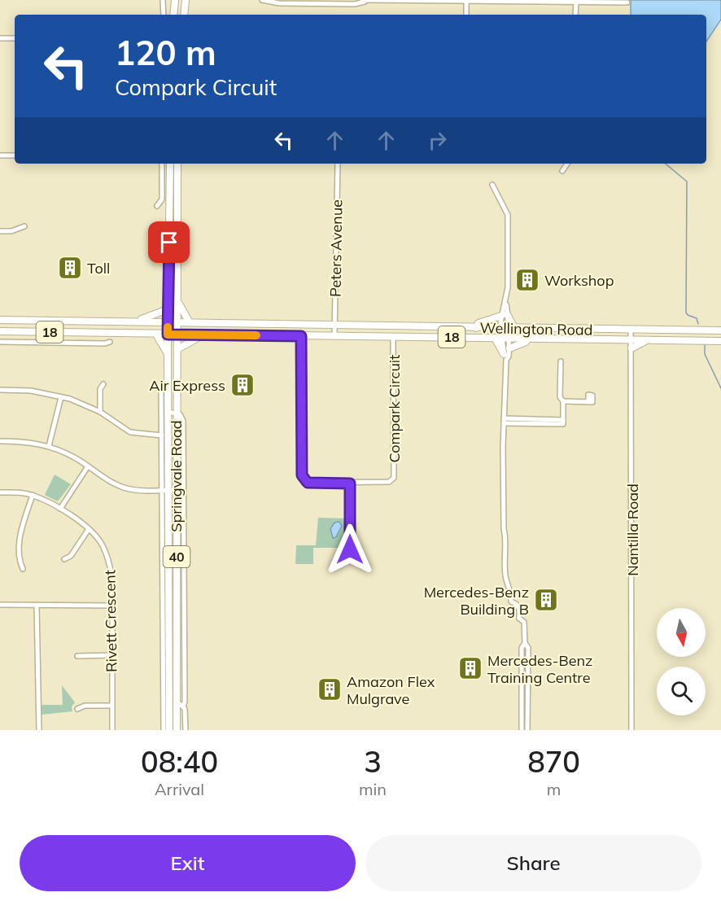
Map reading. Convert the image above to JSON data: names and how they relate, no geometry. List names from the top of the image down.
{
  "streets": {
    "highway": [
      "Wellington Road",
      "18",
      "Springvale Road",
      "40"
    ],
    "street": [
      "Peters Avenue",
      "Compark Circuit",
      "Nantilla Road",
      "Rivett Crescent"
    ]
  },
  "crossings": [
    ["Peters Avenue", "Wellington Road"],
    ["Wellington Road", "Compark Circuit"],
    ["Wellington Road", "Springvale Road"],
    ["Wellington Road", "Nantilla Road"]
  ],
  "places": {
    "building": [
      "Toll",
      "Workshop",
      "Air Express",
      "Mercedes-Benz Building B",
      "Mercedes-Benz Training Centre",
      "Amazon Flex Mulgrave"
    ]
  },
  "north": "bottom",
  "page": {
    "turn": ["120 m", "Compark Circuit"],
    "eta": [
      "08:40",
      "Arrival",
      "3",
      "min",
      "870",
      "m"
    ],
    "buttons": ["Exit", "Share"]
  }
}
